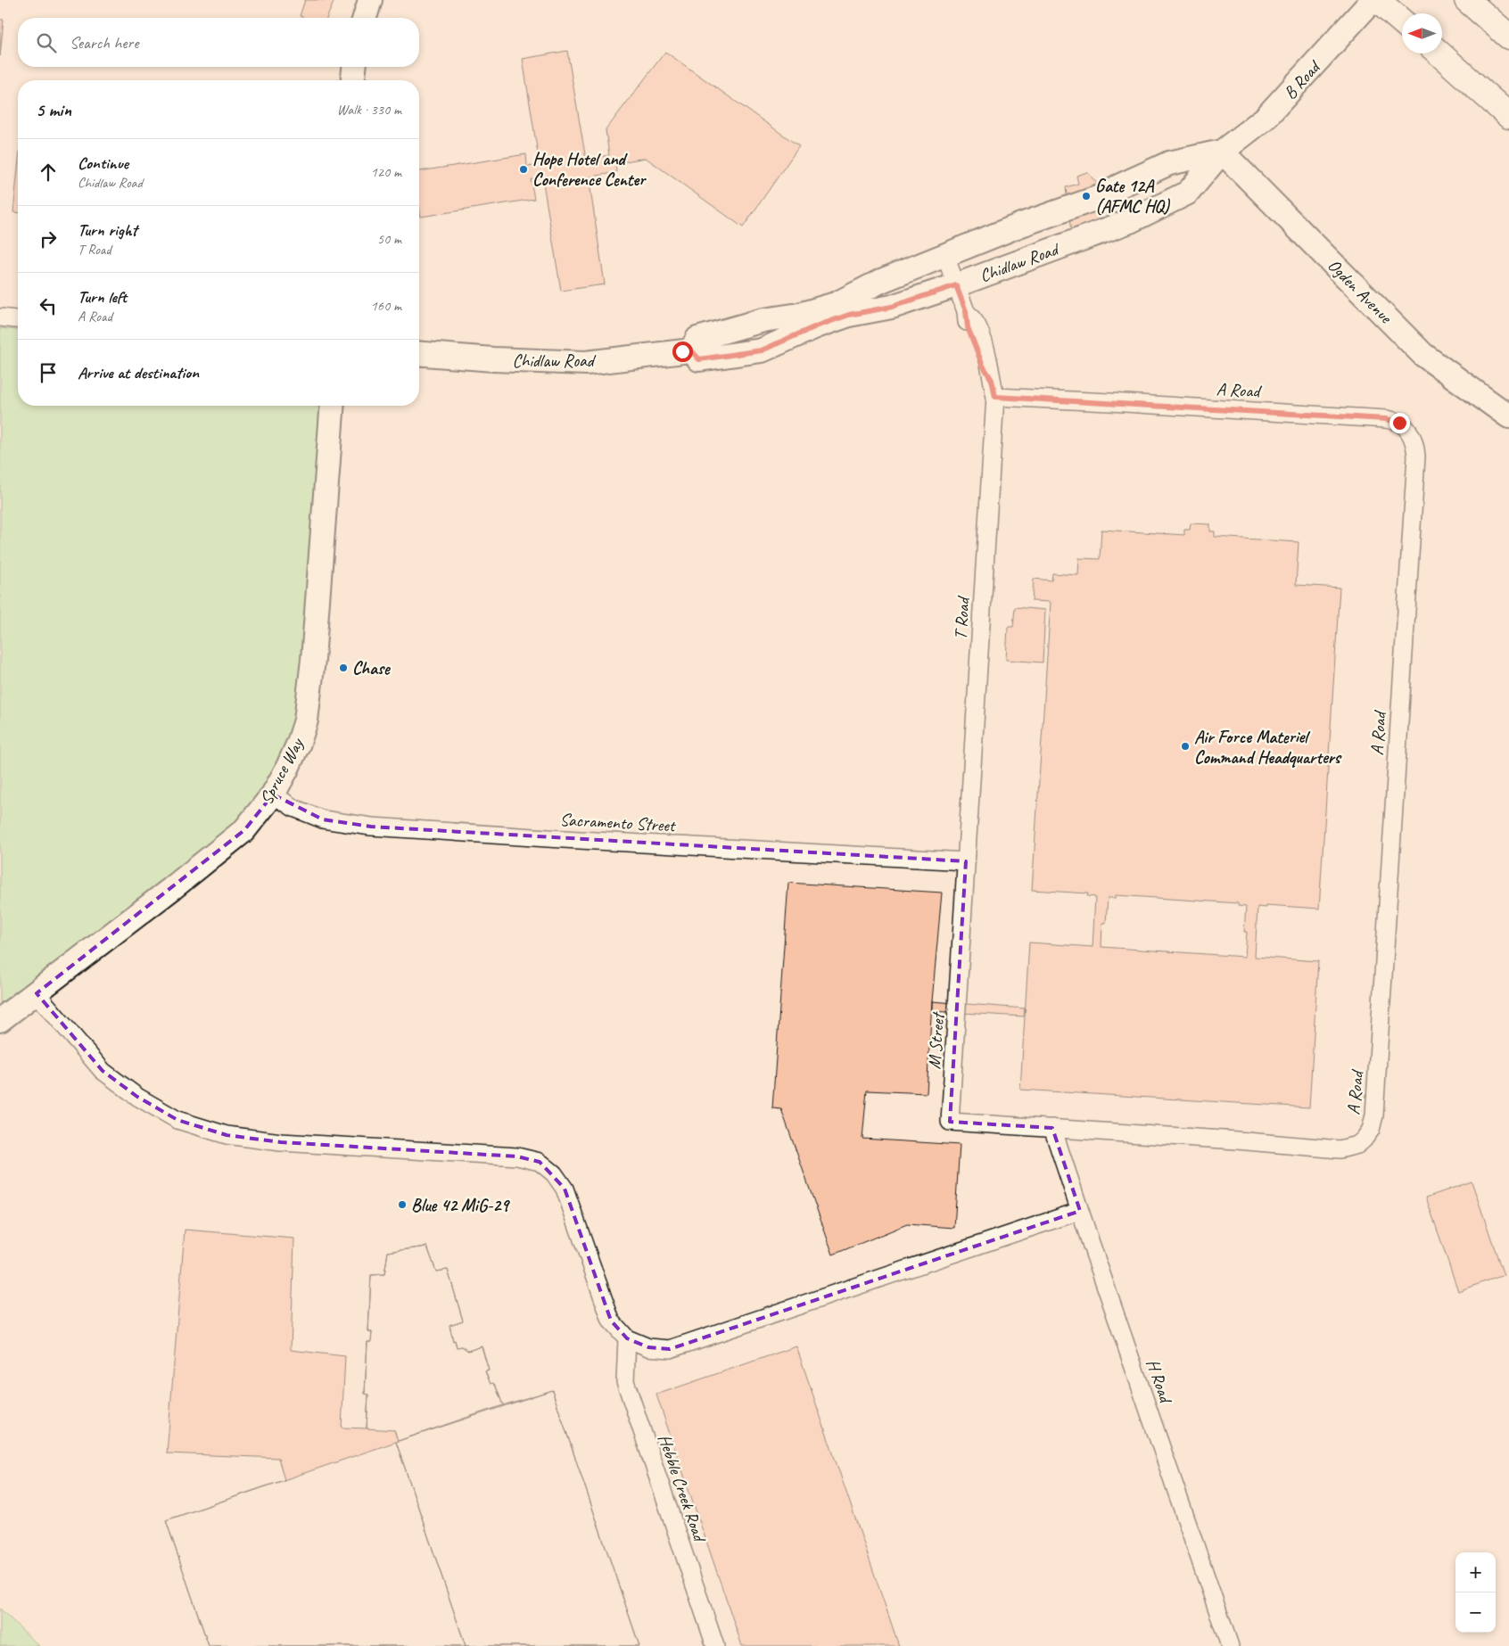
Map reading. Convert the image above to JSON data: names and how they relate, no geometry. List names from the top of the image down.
{
  "streets": {
    "street": [
      "B Road",
      "Chidlaw Road",
      "Ogden Avenue",
      "A Road",
      "T Road",
      "Spruce Way",
      "Sacramento Street",
      "M Street",
      "H Road",
      "Hebble Creek Road"
    ]
  },
  "crossings": [
    ["B Road", "Chidlaw Road"],
    ["B Road", "Ogden Avenue"],
    ["Chidlaw Road", "Ogden Avenue"],
    ["Chidlaw Road", "T Road"],
    ["A Road", "T Road"],
    ["A Road", "M Street"],
    ["A Road", "H Road"],
    ["T Road", "Sacramento Street"],
    ["T Road", "M Street"],
    ["Spruce Way", "Sacramento Street"],
    ["Sacramento Street", "M Street"],
    ["M Street", "H Road"]
  ],
  "places": [
    "Hope Hotel and Conference Center",
    "Gate 12A (AFMC HQ)",
    "Chase",
    "Air Force Materiel Command Headquarters",
    "Blue 42 MiG-29"
  ],
  "north": "left",
  "page": {
    "search": "Search here",
    "heading": ["5 min", "Walk · 330 m"],
    "list": [
      ["Continue", "Chidlaw Road", "120 m"],
      ["Turn right", "T Road", "50 m"],
      ["Turn left", "A Road", "160 m"],
      "Arrive at destination"
    ],
    "map_buttons": ["+", "−"]
  }
}
